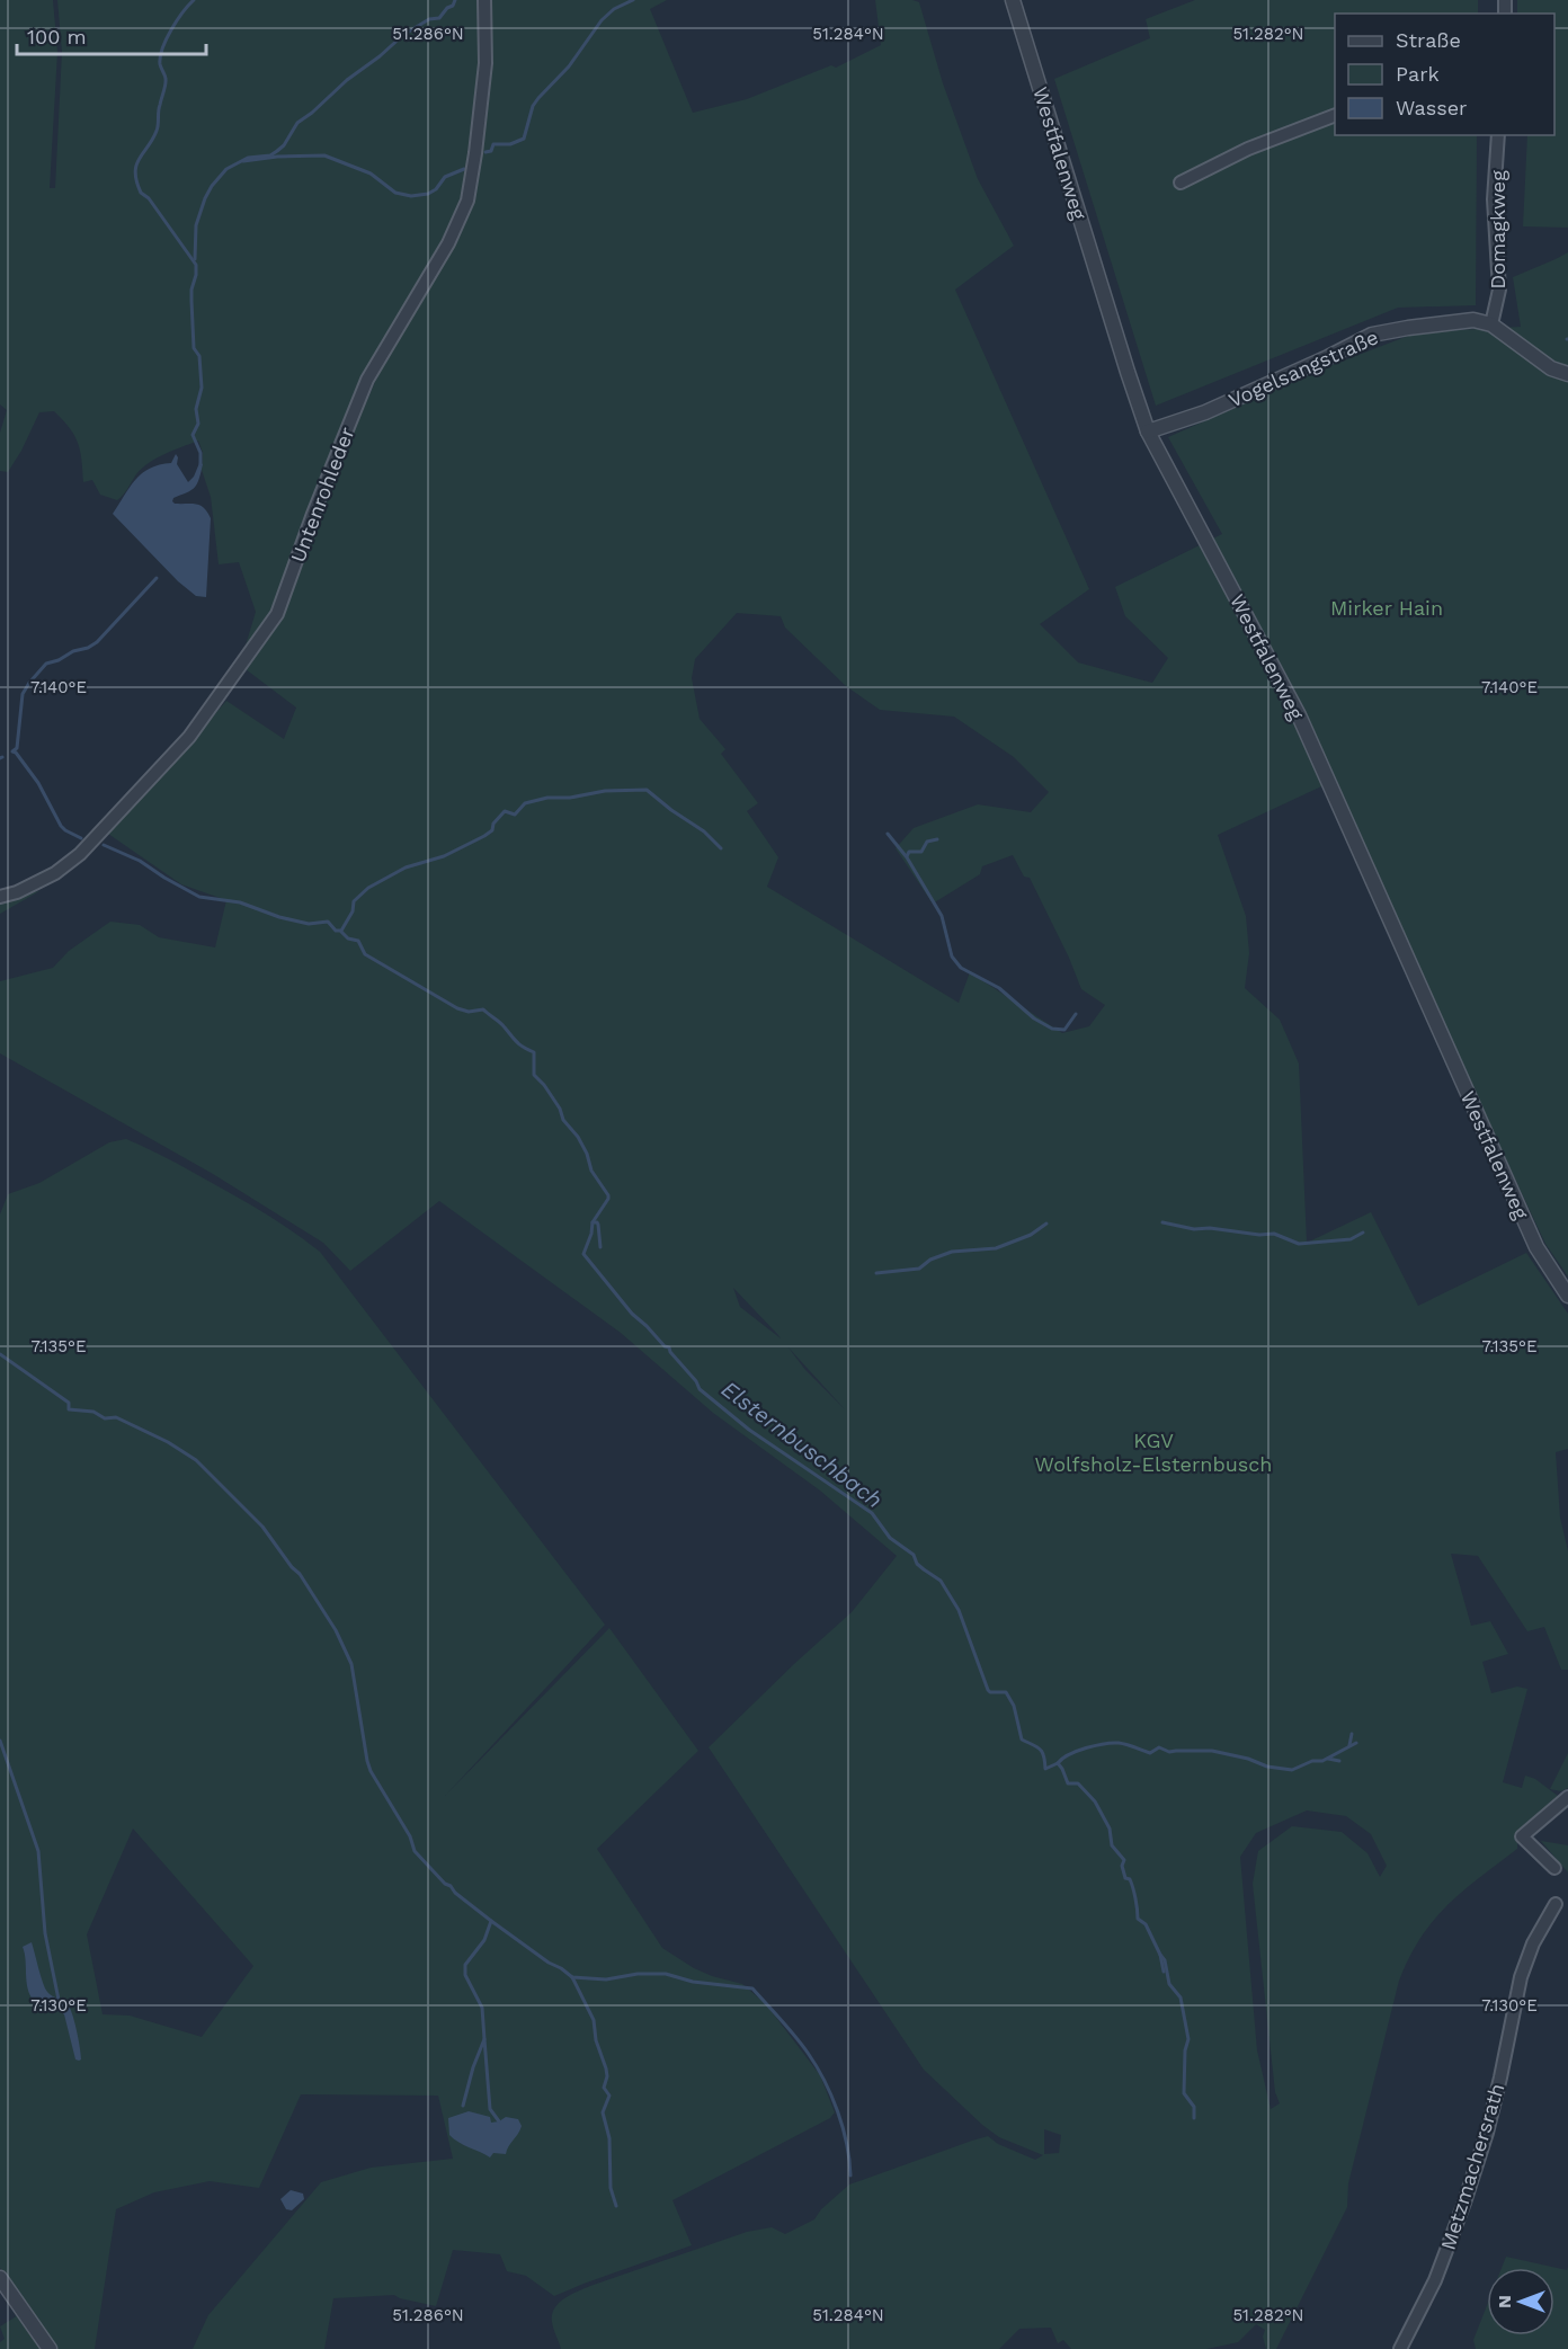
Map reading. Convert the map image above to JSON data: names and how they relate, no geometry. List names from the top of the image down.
{
  "streets": {
    "street": [
      "Westfalenweg",
      "Domagkweg",
      "Vogelsangstraße",
      "Untenrohleder",
      "Metzmachersrath"
    ]
  },
  "crossings": [
    ["Westfalenweg", "Vogelsangstraße"],
    ["Domagkweg", "Vogelsangstraße"]
  ],
  "water": ["Elsternbuschbach"],
  "parks": ["Mirker Hain", "KGV Wolfsholz-Elsternbusch"],
  "legend": ["Straße", "Park", "Wasser"],
  "scale_bar": "100 m",
  "north": "left",
  "coordinates": [
    "51.286°N",
    "51.284°N",
    "51.282°N",
    "7.140°E",
    "7.135°E",
    "7.130°E"
  ]
}
